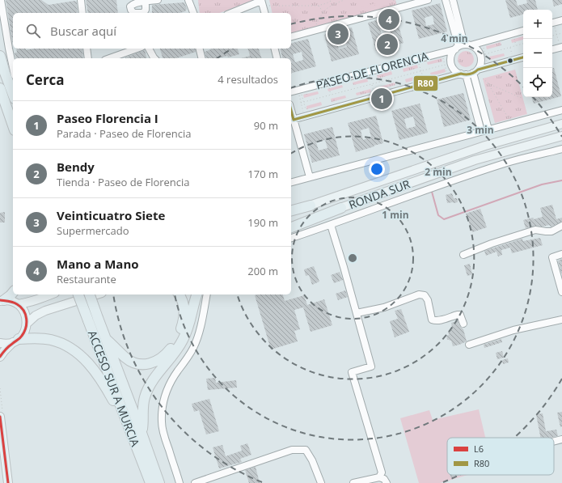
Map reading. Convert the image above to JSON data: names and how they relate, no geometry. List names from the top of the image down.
{
  "streets": {
    "highway": ["ACCESO SUR A MURCIA"],
    "main road": ["RONDA SUR"],
    "street": ["PASEO DE FLORENCIA"]
  },
  "lines": ["transit line R80", "transit line L6"],
  "legend": ["L6", "R80"],
  "page": {
    "pins": [
      "4",
      "3",
      "2",
      "1"
    ],
    "map_buttons": ["+", "−"],
    "search": "Buscar aquí",
    "heading": ["Cerca", "4 resultados"],
    "list": [
      {
        "mark": "1",
        "name": "Paseo Florencia I",
        "note": "Parada · Paseo de Florencia",
        "value": "90 m"
      },
      {
        "mark": "2",
        "name": "Bendy",
        "note": "Tienda · Paseo de Florencia",
        "value": "170 m"
      },
      {
        "mark": "3",
        "name": "Veinticuatro Siete",
        "note": "Supermercado",
        "value": "190 m"
      },
      {
        "mark": "4",
        "name": "Mano a Mano",
        "note": "Restaurante",
        "value": "200 m"
      }
    ]
  },
  "rings": [
    "4 min",
    "3 min",
    "2 min",
    "1 min"
  ]
}
